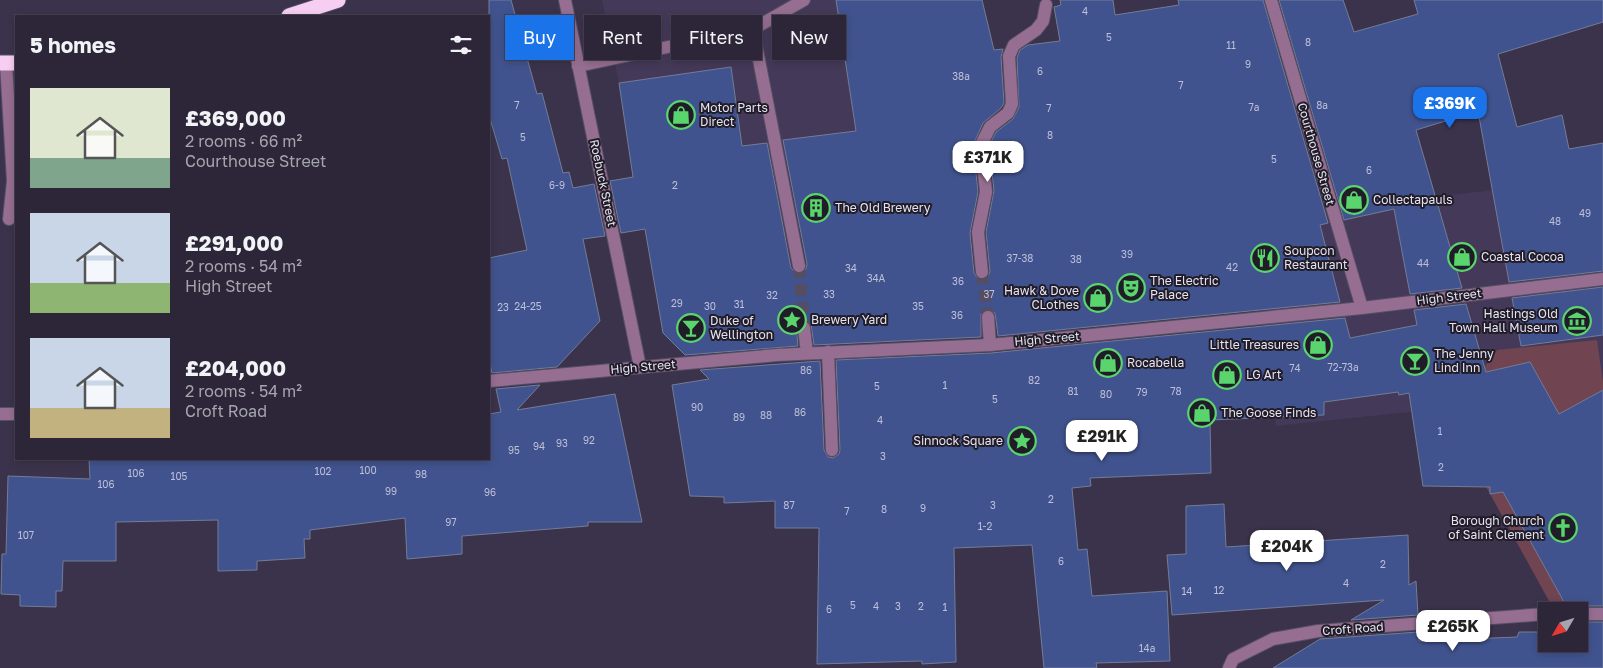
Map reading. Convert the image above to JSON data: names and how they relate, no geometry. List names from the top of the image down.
{
  "streets": {
    "street": [
      "Courthouse Street",
      "Roebuck Street",
      "High Street",
      "Croft Road"
    ]
  },
  "crossings": [
    ["Courthouse Street", "High Street"],
    ["Roebuck Street", "High Street"]
  ],
  "places": {
    "shop": [
      "Motor Parts Direct",
      "Collectapauls",
      "Coastal Cocoa",
      "Hawk & Dove CLothes",
      "Little Treasures",
      "Rocabella",
      "LG Art",
      "The Goose Finds"
    ],
    "building": ["The Old Brewery"],
    "restaurant": ["Soupcon Restaurant"],
    "theatre": ["The Electric Palace"],
    "place": ["Brewery Yard", "Sinnock Square"],
    "museum": ["Hastings Old Town Hall Museum"],
    "bar": ["Duke of Wellington", "The Jenny Lind Inn"],
    "church": ["Borough Church of Saint Clement"]
  },
  "house_numbers": [
    "4",
    "5",
    "8",
    "11",
    "9",
    "6",
    "38a",
    "7",
    "7",
    "8a",
    "7a",
    "7",
    "8",
    "5",
    "5",
    "6",
    "6-9",
    "2",
    "49",
    "48",
    "39",
    "37-38",
    "38",
    "44",
    "42",
    "34",
    "34A",
    "36",
    "33",
    "37",
    "32",
    "29",
    "31",
    "24-25",
    "30",
    "35",
    "23",
    "36",
    "72-73a",
    "74",
    "86",
    "82",
    "1",
    "5",
    "81",
    "78",
    "79",
    "80",
    "5",
    "90",
    "86",
    "88",
    "89",
    "4",
    "1",
    "92",
    "93",
    "94",
    "95",
    "3",
    "2",
    "100",
    "102",
    "106",
    "98",
    "105",
    "106",
    "99",
    "96",
    "2",
    "87",
    "3",
    "9",
    "8",
    "7",
    "97",
    "1-2",
    "107",
    "6",
    "2",
    "4",
    "12",
    "14",
    "5",
    "4",
    "3",
    "2",
    "1",
    "6",
    "14a"
  ],
  "north": "bottom left",
  "page": {
    "chip": [
      "Buy",
      "Rent",
      "Filters",
      "New"
    ],
    "heading": "5 homes",
    "list": [
      {
        "name": "£369,000",
        "note": "2 rooms · 66 m² · Courthouse Street"
      },
      {
        "name": "£291,000",
        "note": "2 rooms · 54 m² · High Street"
      },
      {
        "name": "£204,000",
        "note": "2 rooms · 54 m² · Croft Road"
      }
    ],
    "price": [
      "£369K",
      "£371K",
      "£291K",
      "£204K",
      "£265K"
    ]
  }
}
